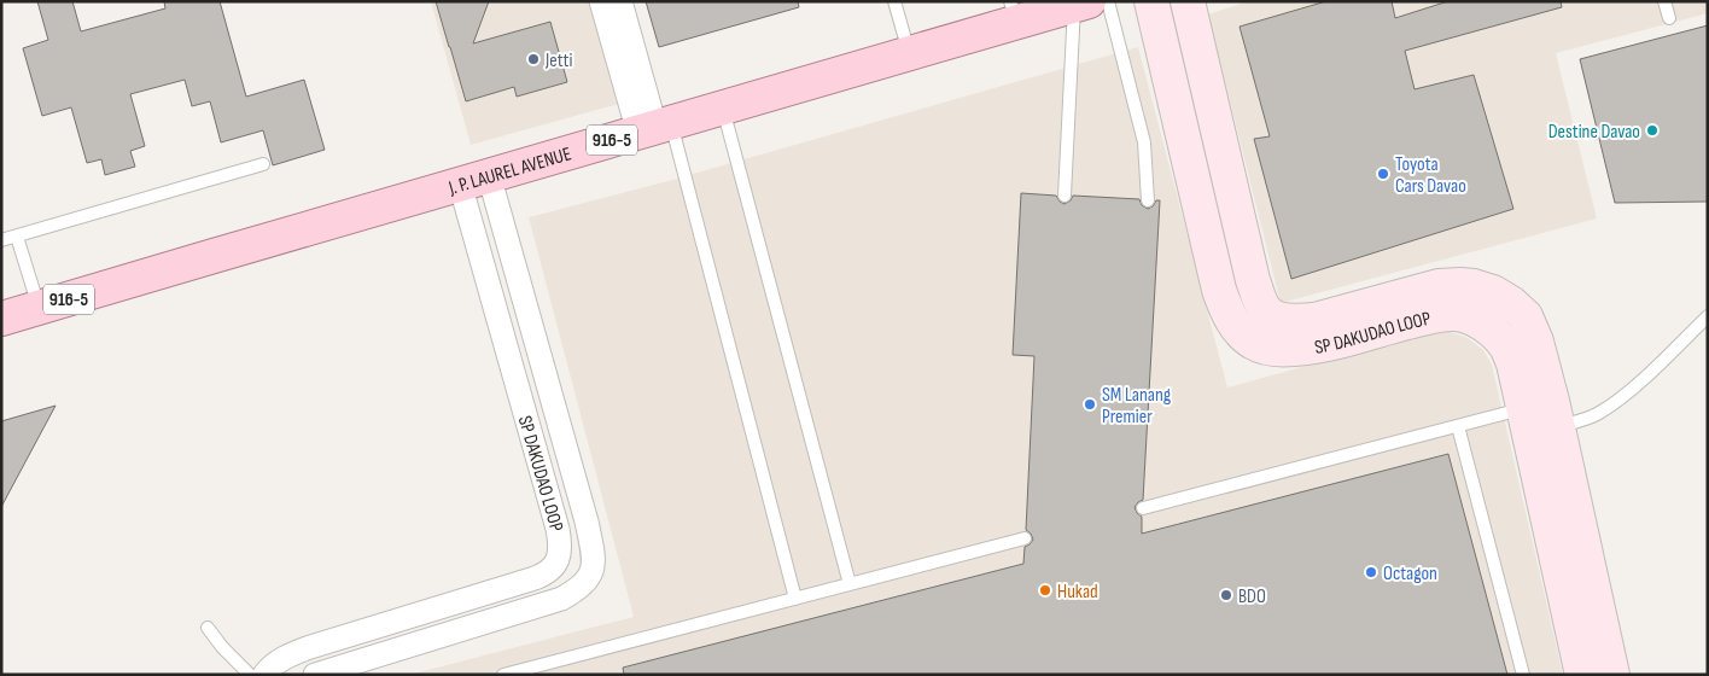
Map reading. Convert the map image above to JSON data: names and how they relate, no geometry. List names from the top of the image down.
{
  "streets": {
    "main road": ["916-5", "J. P. LAUREL AVENUE"],
    "street": ["SP DAKUDAO LOOP"]
  },
  "crossings": [
    ["J. P. LAUREL AVENUE", "SP DAKUDAO LOOP"]
  ],
  "places": [
    "Jetti",
    "Destine Davao",
    "Toyota Cars Davao",
    "SM Lanang Premier",
    "Octagon",
    "Hukad",
    "BDO"
  ]
}
